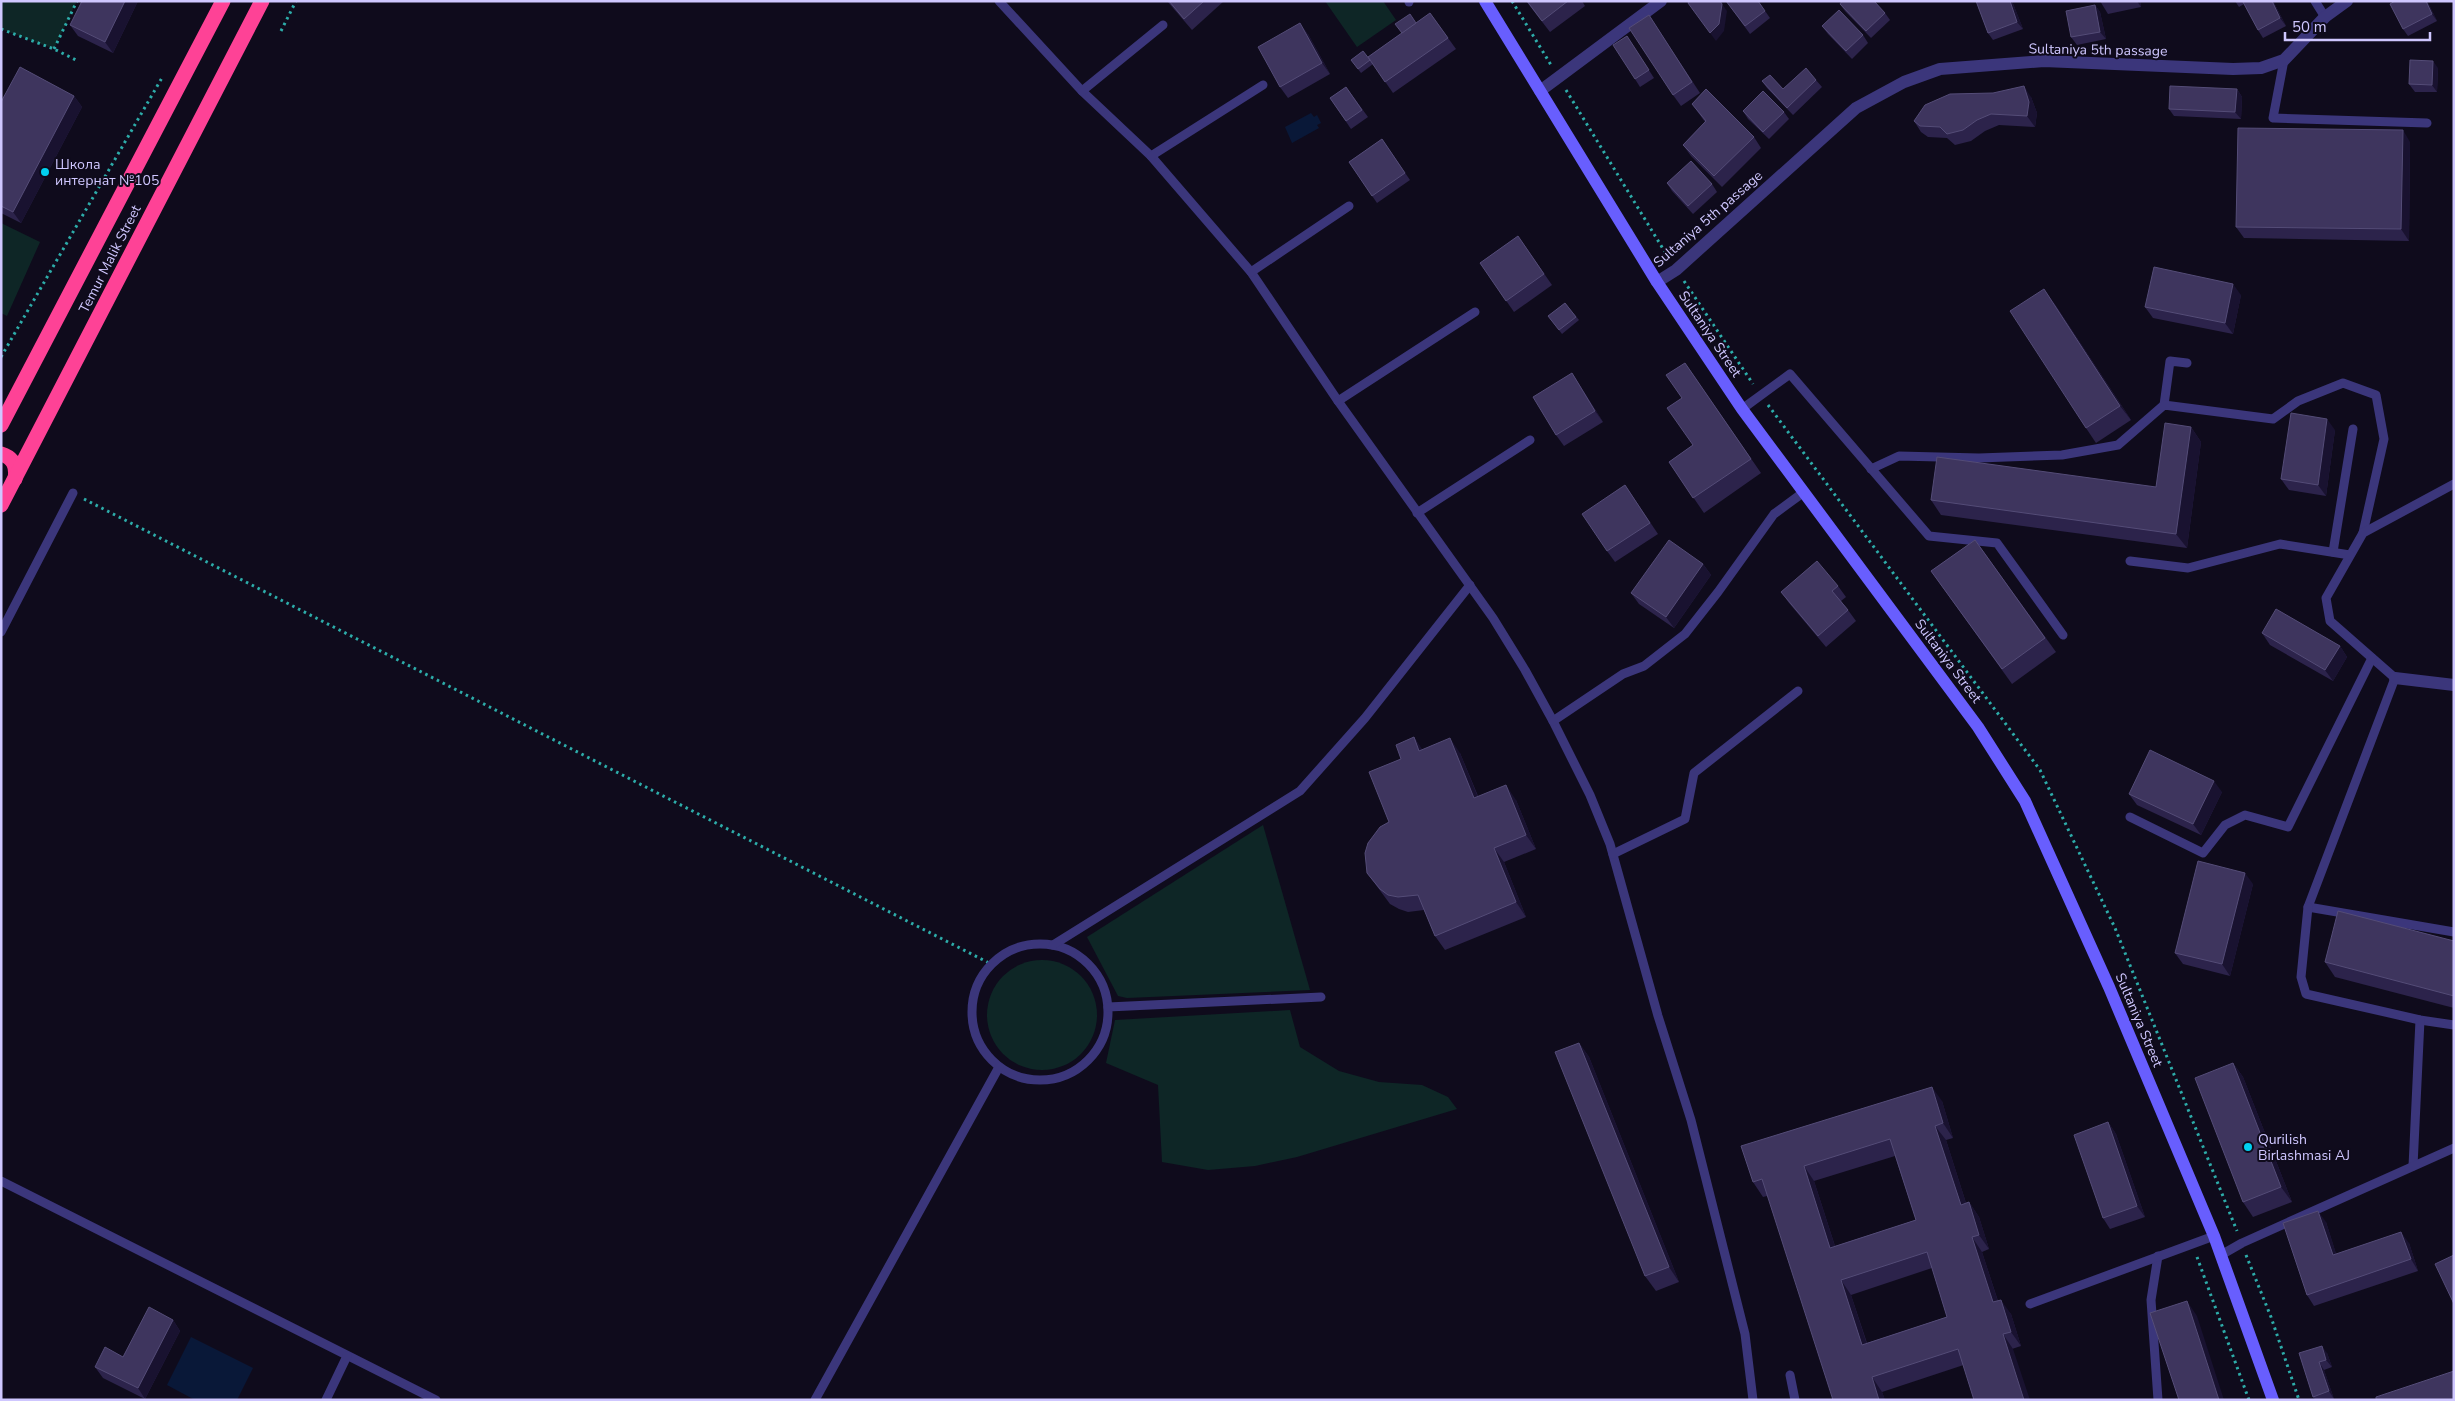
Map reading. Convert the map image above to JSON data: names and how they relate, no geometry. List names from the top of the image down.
{
  "streets": {
    "highway": ["Temur Malik Street"],
    "street": ["Sultaniya 5th passage", "Sultаniya Street"]
  },
  "crossings": [
    ["Sultaniya 5th passage", "Sultаniya Street"]
  ],
  "places": ["Школа интернат №105", "Qurilish Birlashmasi AJ"],
  "scale_bar": "50 m"
}
